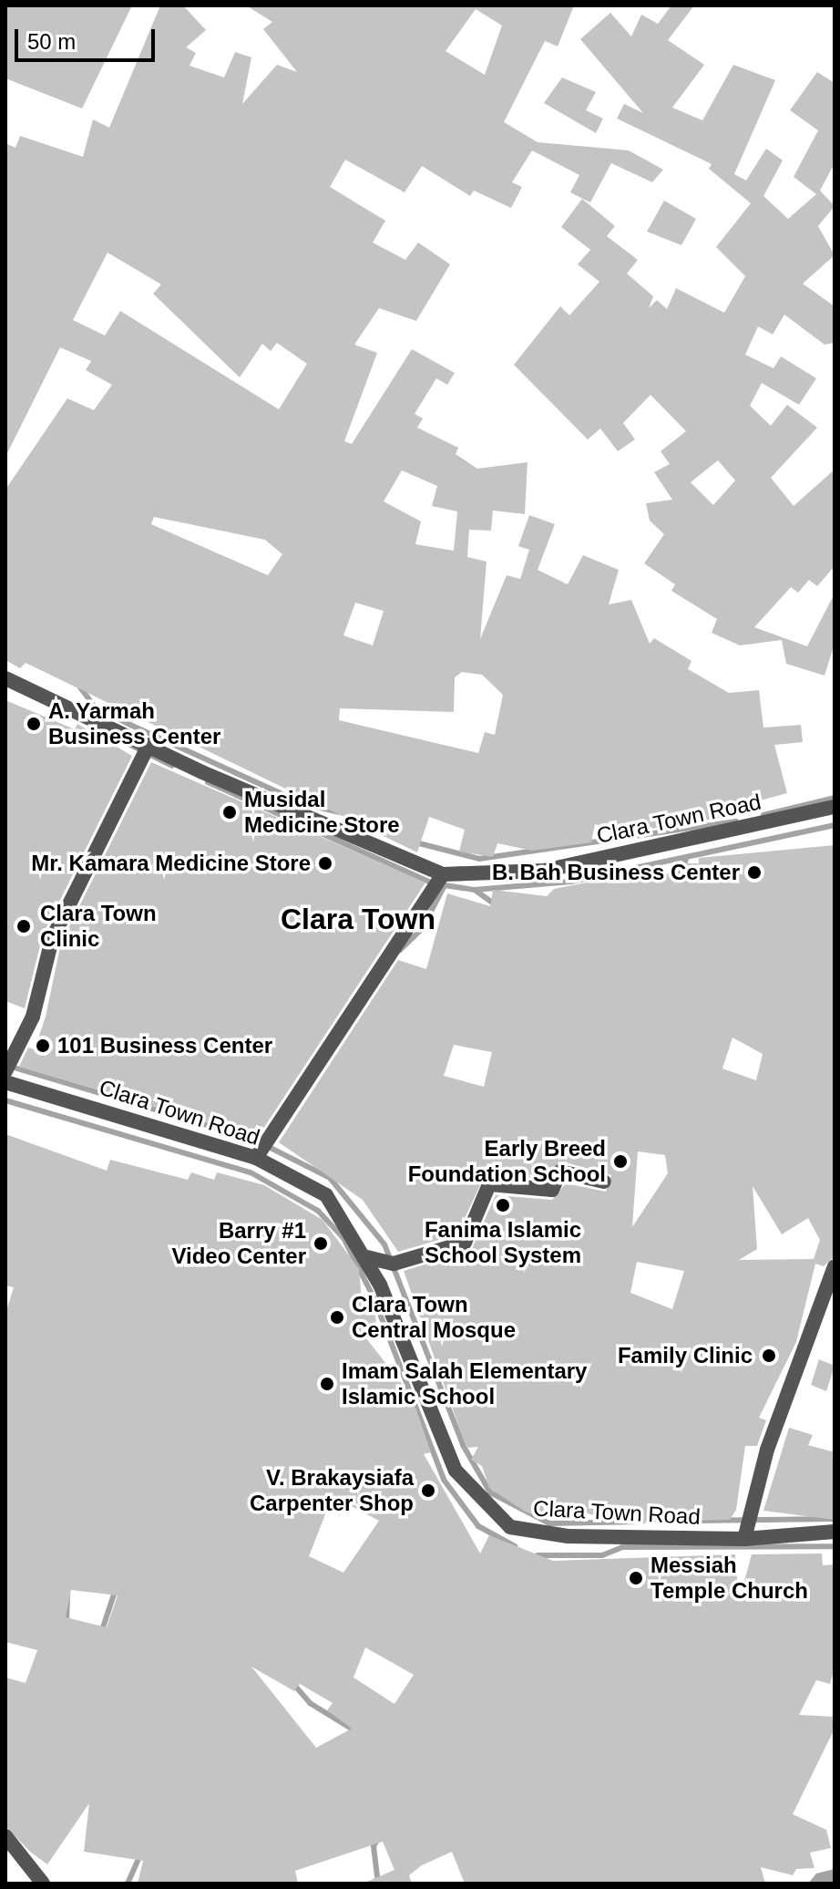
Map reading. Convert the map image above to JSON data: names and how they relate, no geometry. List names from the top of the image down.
{
  "streets": {
    "street": ["Clara Town Road"]
  },
  "districts": ["Clara Town"],
  "places": [
    "A. Yarmah Business Center",
    "Musidal Medicine Store",
    "Mr. Kamara Medicine Store",
    "B. Bah Business Center",
    "Clara Town Clinic",
    "101 Business Center",
    "Early Breed Foundation School",
    "Fanima Islamic School System",
    "Barry #1 Video Center",
    "Clara Town Central Mosque",
    "Family Clinic",
    "Imam Salah Elementary Islamic School",
    "V. Brakaysiafa Carpenter Shop",
    "Messiah Temple Church"
  ],
  "scale_bar": "50 m"
}
